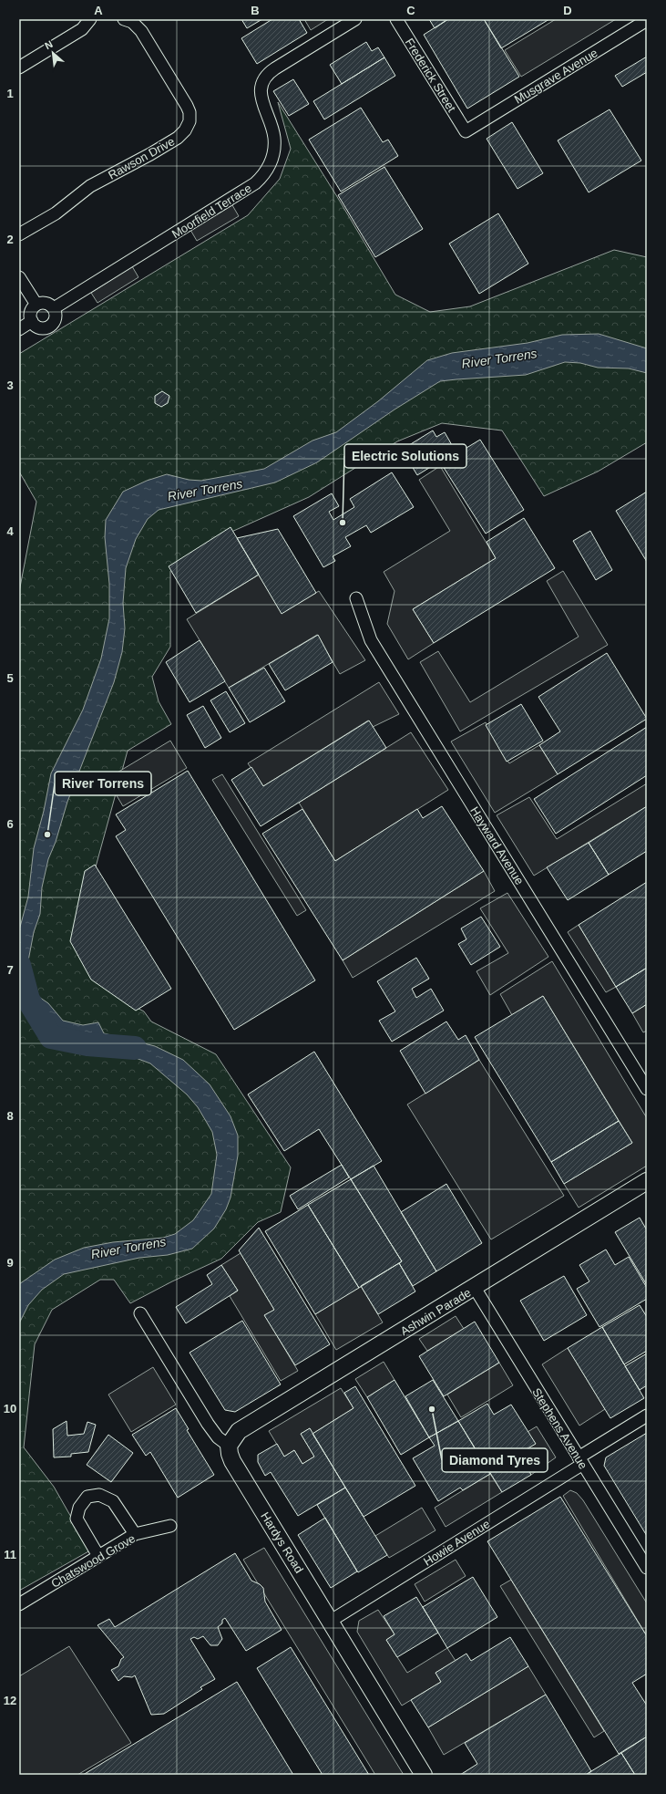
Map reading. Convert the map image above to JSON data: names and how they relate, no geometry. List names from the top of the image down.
{
  "streets": {
    "street": [
      "Frederick Street",
      "Musgrave Avenue",
      "Rawson Drive",
      "Moorfield Terrace",
      "Hayward Avenue",
      "Ashwin Parade",
      "Stephens Avenue",
      "Hardys Road",
      "Howie Avenue",
      "Chatswood Grove"
    ]
  },
  "crossings": [
    ["Frederick Street", "Musgrave Avenue"],
    ["Ashwin Parade", "Stephens Avenue"],
    ["Ashwin Parade", "Hardys Road"],
    ["Stephens Avenue", "Howie Avenue"],
    ["Hardys Road", "Howie Avenue"]
  ],
  "water": ["River Torrens"],
  "places": ["Electric Solutions", "River Torrens", "Diamond Tyres"],
  "north": "top left",
  "grid": {
    "columns": [
      "A",
      "B",
      "C",
      "D"
    ],
    "rows": [
      "1",
      "2",
      "3",
      "4",
      "5",
      "6",
      "7",
      "8",
      "9",
      "10",
      "11",
      "12"
    ]
  }
}
